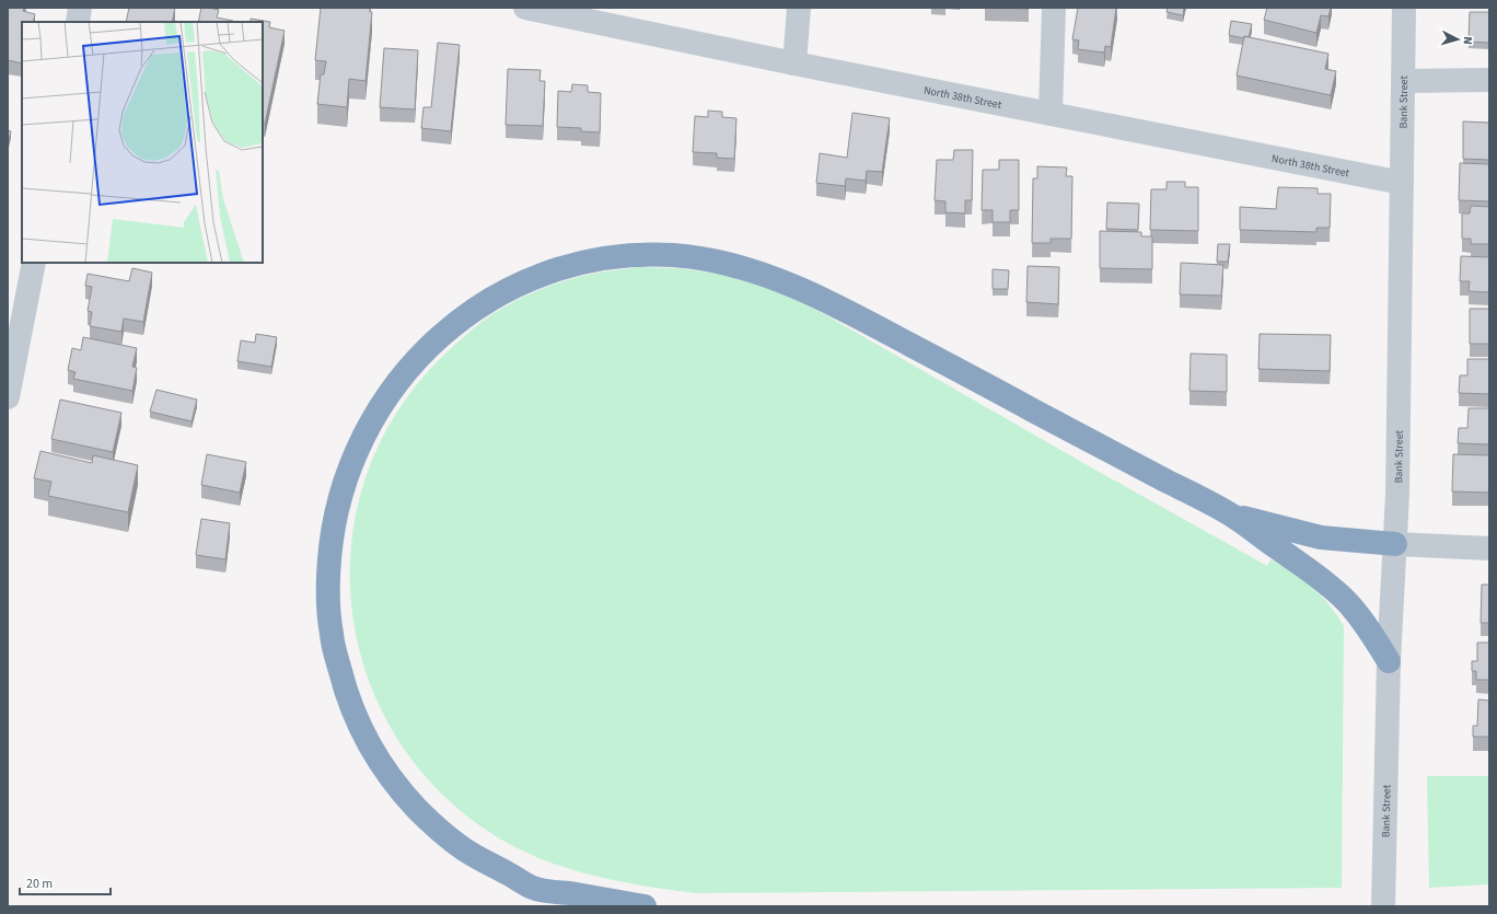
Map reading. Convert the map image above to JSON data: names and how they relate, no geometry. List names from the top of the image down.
{
  "streets": {
    "street": ["North 38th Street", "Bank Street"]
  },
  "crossings": [
    ["North 38th Street", "Bank Street"]
  ],
  "scale_bar": "20 m",
  "north": "right"
}
